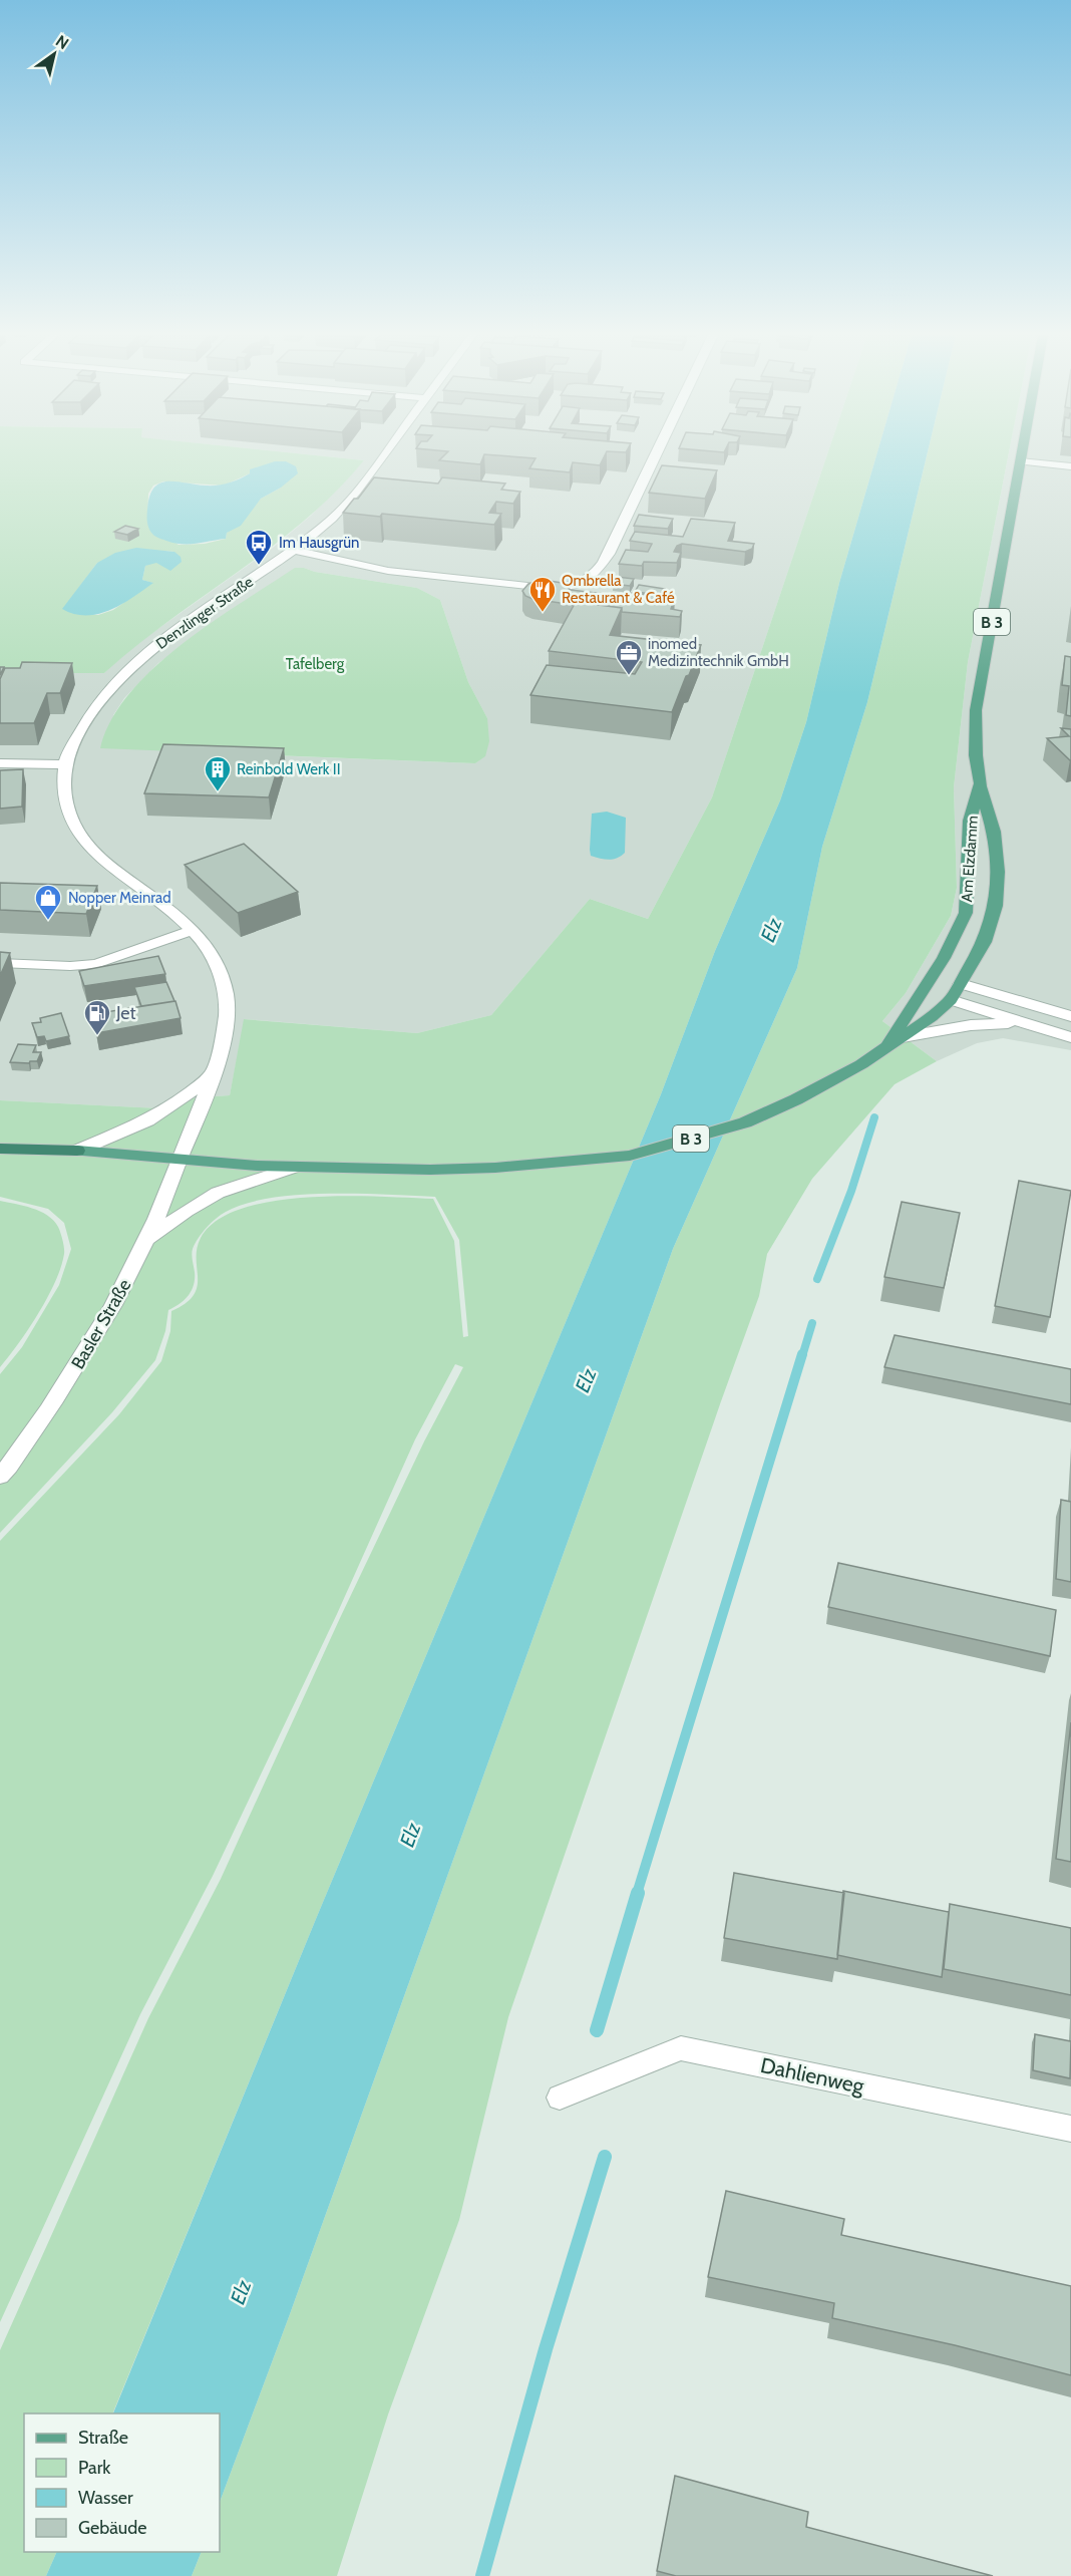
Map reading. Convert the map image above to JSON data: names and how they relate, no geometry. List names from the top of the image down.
{
  "streets": {
    "highway": ["B 3"],
    "main road": ["Am Elzdamm"],
    "street": ["Denzlinger Straße", "Basler Straße", "Dahlienweg"]
  },
  "crossings": [
    ["Denzlinger Straße", "B 3"],
    ["Denzlinger Straße", "Basler Straße"],
    ["B 3", "Am Elzdamm"],
    ["B 3", "Basler Straße"]
  ],
  "water": ["Elz"],
  "parks": ["Tafelberg"],
  "places": {
    "bus stop": ["Im Hausgrün"],
    "restaurant": ["Ombrella Restaurant & Café"],
    "office": ["inomed Medizintechnik GmbH"],
    "building": ["Reinbold Werk II"],
    "shop": ["Nopper Meinrad"],
    "fuel station": ["Jet"]
  },
  "legend": [
    "Straße",
    "Park",
    "Wasser",
    "Gebäude"
  ],
  "north": "top right"
}
